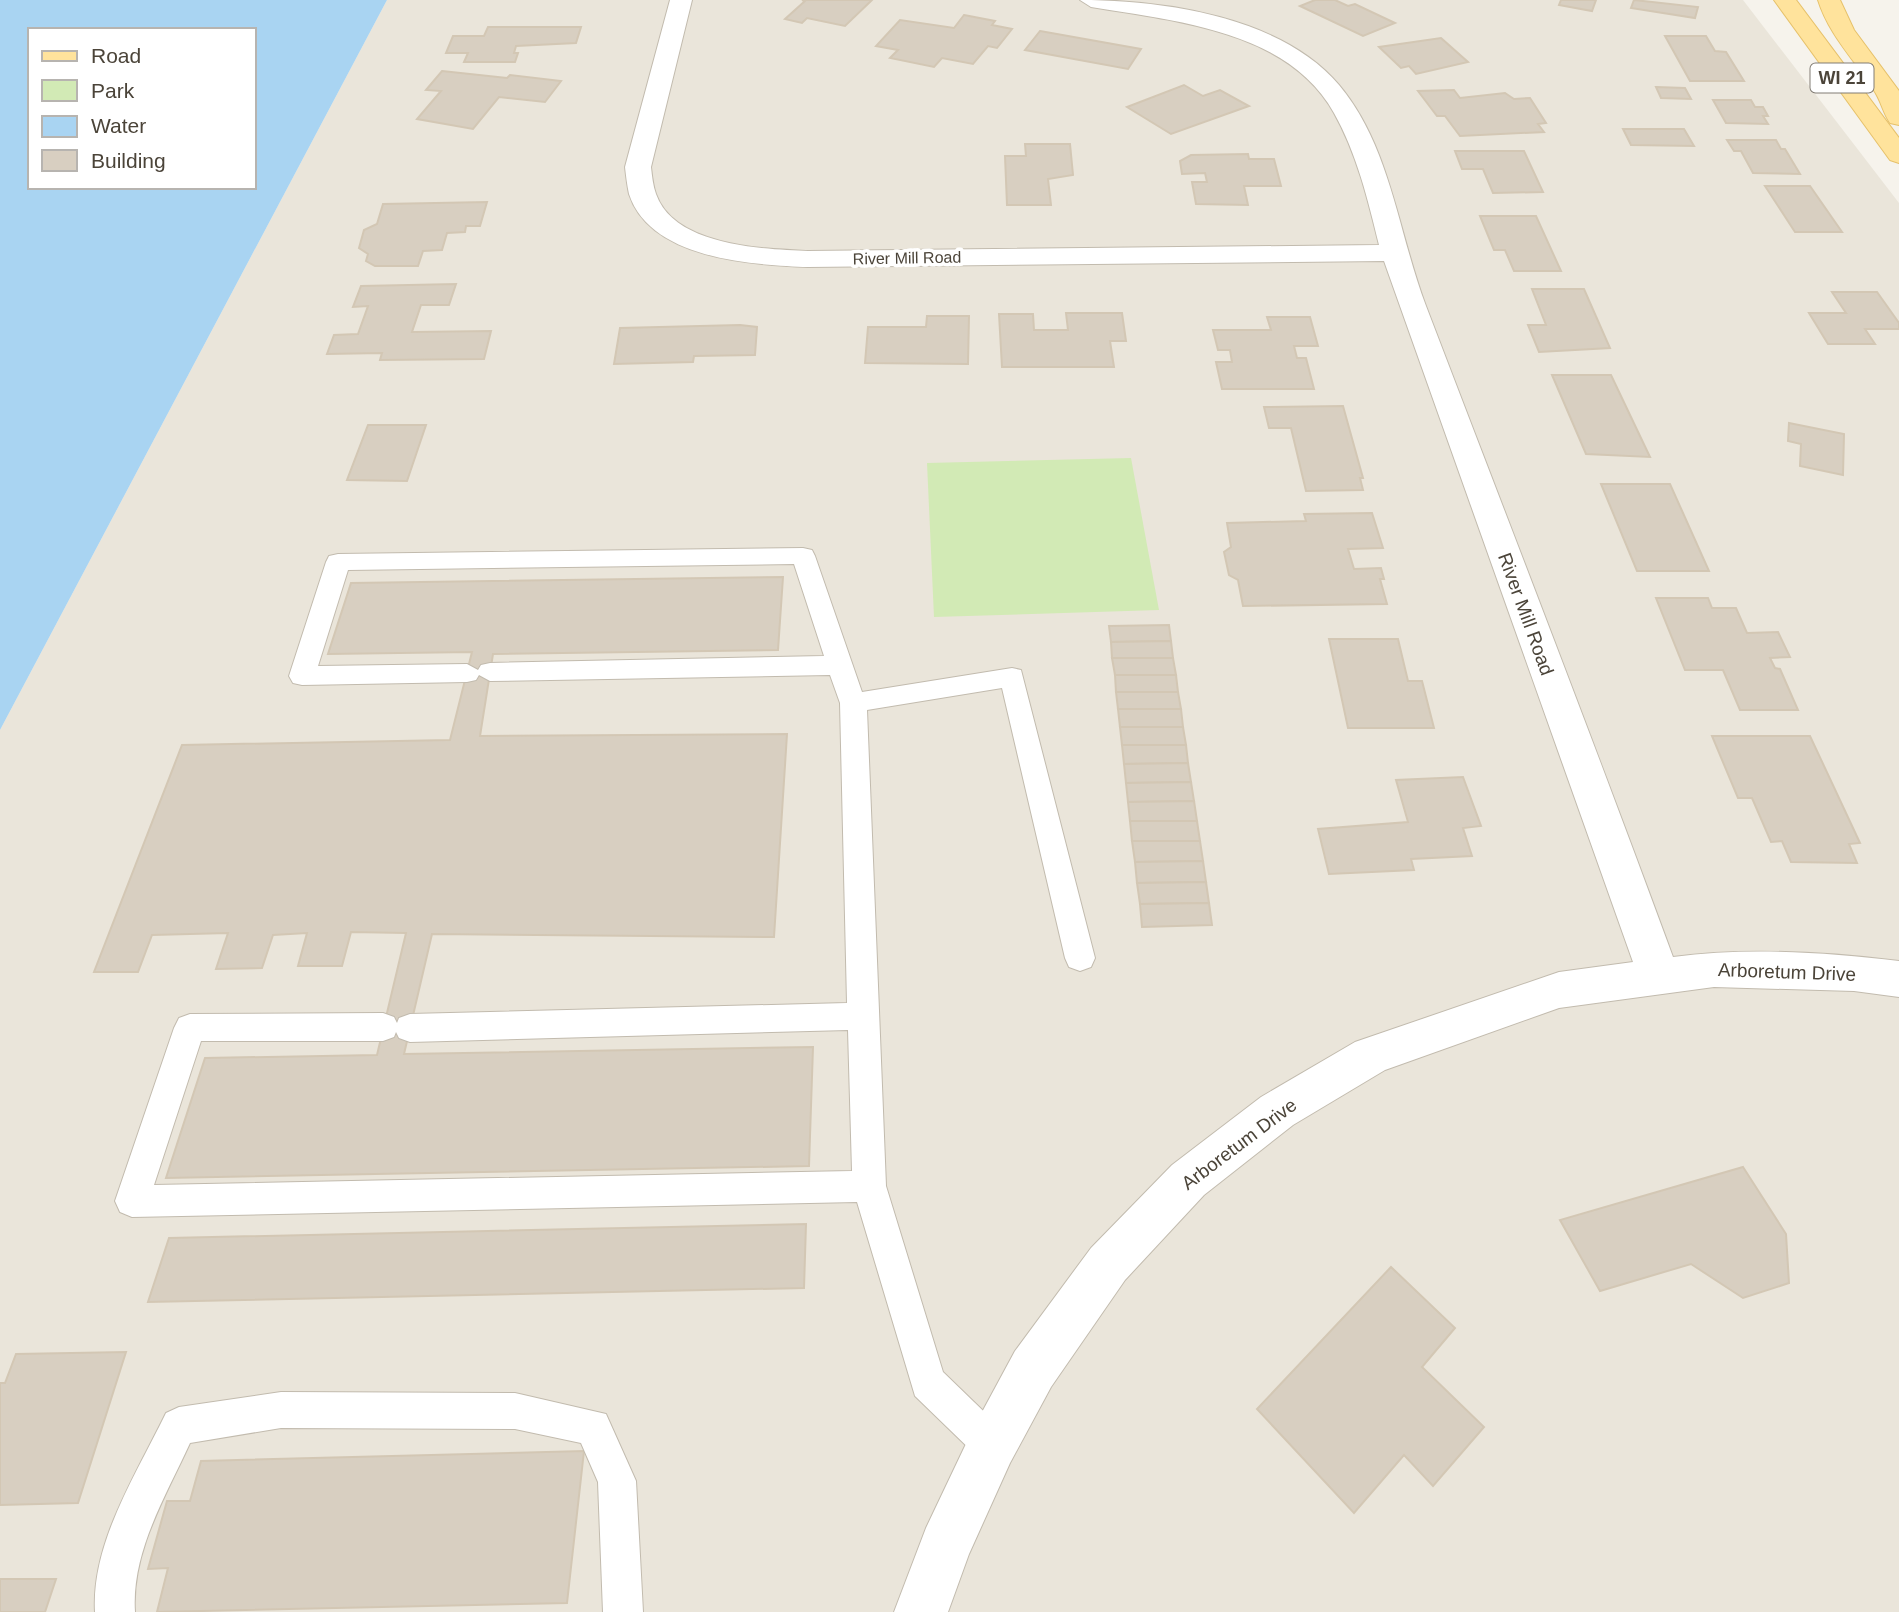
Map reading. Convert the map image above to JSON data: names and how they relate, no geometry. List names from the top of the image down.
{
  "streets": {
    "main road": ["WI 21"],
    "street": ["River Mill Road", "Arboretum Drive"]
  },
  "crossings": [
    ["River Mill Road", "Arboretum Drive"]
  ],
  "legend": [
    "Road",
    "Park",
    "Water",
    "Building"
  ]
}
